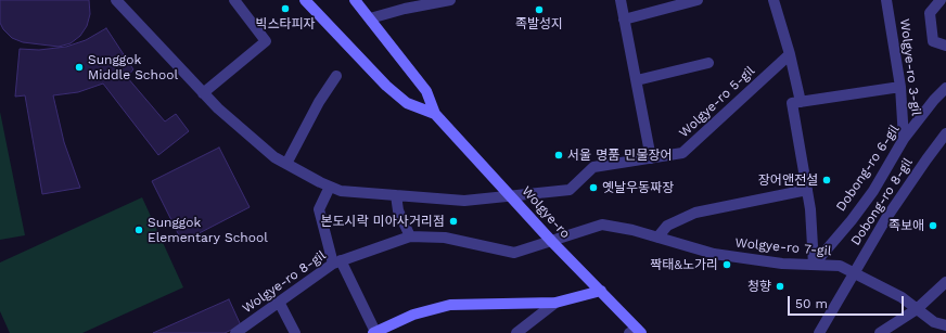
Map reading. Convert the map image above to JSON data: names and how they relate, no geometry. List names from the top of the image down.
{
  "streets": {
    "main road": ["Wolgye-ro"],
    "street": [
      "Wolgye-ro 3-gil",
      "Wolgye-ro 5-gil",
      "Dobong-ro 6-gil",
      "Dobong-ro 8-gil",
      "Wolgye-ro 7-gil",
      "Wolgye-ro 8-gil"
    ]
  },
  "crossings": [
    ["Wolgye-ro 3-gil", "Dobong-ro 6-gil"],
    ["Wolgye-ro 5-gil", "Wolgye-ro"],
    ["Dobong-ro 6-gil", "Wolgye-ro 7-gil"],
    ["Dobong-ro 8-gil", "Wolgye-ro 7-gil"],
    ["Wolgye-ro", "Wolgye-ro 7-gil"],
    ["Wolgye-ro", "Wolgye-ro 8-gil"],
    ["Wolgye-ro 7-gil", "Wolgye-ro 8-gil"]
  ],
  "places": [
    "빅스타피자",
    "족발성지",
    "Sunggok Middle School",
    "서울 명품 민물장어",
    "장어앤전설",
    "옛날우동짜장",
    "본도시락 미아사거리점",
    "족보애",
    "Sunggok Elementary School",
    "짝태&노가리",
    "청향"
  ],
  "scale_bar": "50 m"
}
